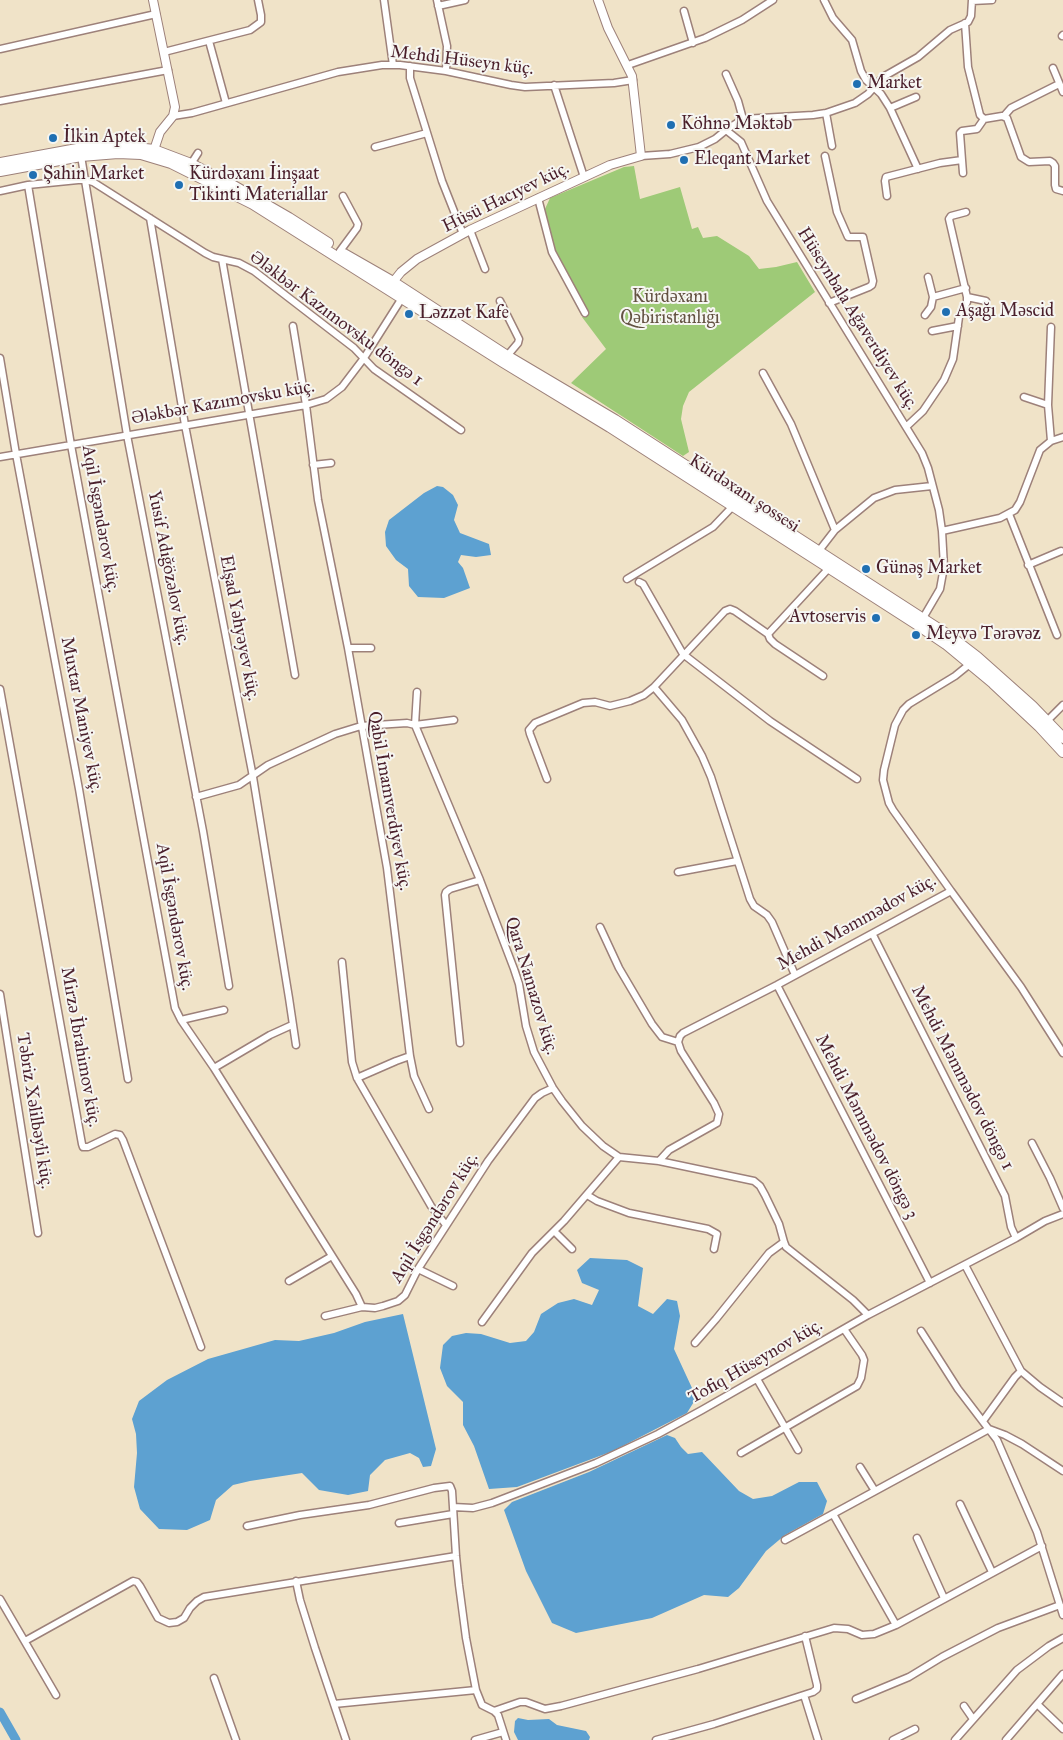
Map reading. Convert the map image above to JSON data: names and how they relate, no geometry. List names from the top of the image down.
{
  "streets": {
    "main road": ["Kürdəxanı şossesi"],
    "street": [
      "Mehdi Hüseyn küç.",
      "Hüsü Hacıyev küç.",
      "Ələkbər Kazımovsku döngə 1",
      "Hüseynbala Ağaverdiyev küç.",
      "Ələkbər Kazımovsku küç.",
      "Aqil İsgəndərov küç.",
      "Yusif Adığözəlov küç.",
      "Elşad Yəhyəyev küç.",
      "Muxtar Maniyev küç.",
      "Qabil İmamverdiyev küç.",
      "Mehdi Məmmədov küç.",
      "Qara Namazov küç.",
      "Mirzə İbrahimov küç.",
      "Mehdi Məmmədov döngə 1",
      "Təbriz Xəlilbəyli küç.",
      "Mehdi Məmmədov döngə 3",
      "Tofiq Hüseynov küç."
    ]
  },
  "crossings": [
    ["Hüsü Hacıyev küç.", "Kürdəxanı şossesi"],
    ["Ələkbər Kazımovsku döngə 1", "Ələkbər Kazımovsku küç."],
    ["Ələkbər Kazımovsku döngə 1", "Yusif Adığözəlov küç."],
    ["Ələkbər Kazımovsku döngə 1", "Elşad Yəhyəyev küç."],
    ["Hüseynbala Ağaverdiyev küç.", "Kürdəxanı şossesi"],
    ["Ələkbər Kazımovsku küç.", "Kürdəxanı şossesi"],
    ["Ələkbər Kazımovsku küç.", "Aqil İsgəndərov küç."],
    ["Ələkbər Kazımovsku küç.", "Yusif Adığözəlov küç."],
    ["Ələkbər Kazımovsku küç.", "Elşad Yəhyəyev küç."],
    ["Ələkbər Kazımovsku küç.", "Muxtar Maniyev küç."],
    ["Ələkbər Kazımovsku küç.", "Qabil İmamverdiyev küç."],
    ["Kürdəxanı şossesi", "Mehdi Məmmədov küç."],
    ["Aqil İsgəndərov küç.", "Qara Namazov küç."],
    ["Mehdi Məmmədov küç.", "Mehdi Məmmədov döngə 1"],
    ["Mehdi Məmmədov küç.", "Mehdi Məmmədov döngə 3"],
    ["Qara Namazov küç.", "Tofiq Hüseynov küç."],
    ["Mehdi Məmmədov döngə 1", "Tofiq Hüseynov küç."],
    ["Mehdi Məmmədov döngə 3", "Tofiq Hüseynov küç."]
  ],
  "parks": ["Kürdəxanı Qəbiristanlığı"],
  "places": [
    "Market",
    "Köhnə Məktəb",
    "İlkin Aptek",
    "Eleqant Market",
    "Şahin Market",
    "Kürdəxanı İinşaat Tikinti Materiallar",
    "Aşağı Məscid",
    "Ləzzət Kafe",
    "Günəş Market",
    "Avtoservis",
    "Meyvə Tərəvəz"
  ]
}
